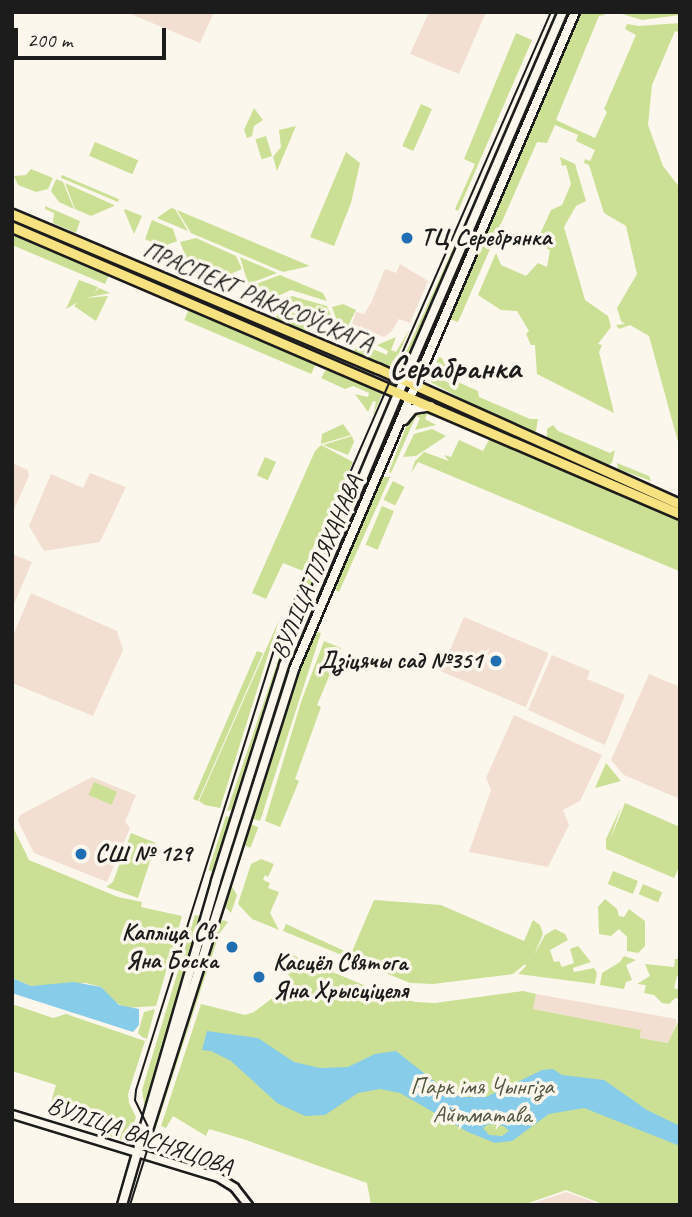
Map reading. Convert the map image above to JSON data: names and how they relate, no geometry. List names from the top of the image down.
{
  "streets": {
    "main road": ["ПРАСПЕКТ РАКАСОЎСКАГА", "ВУЛІЦА ПЛЯХАНАВА"],
    "street": ["ВУЛІЦА ВАСНЯЦОВА"]
  },
  "crossings": [
    ["ПРАСПЕКТ РАКАСОЎСКАГА", "ВУЛІЦА ПЛЯХАНАВА"],
    ["ВУЛІЦА ПЛЯХАНАВА", "ВУЛІЦА ВАСНЯЦОВА"]
  ],
  "districts": ["Серабранка"],
  "parks": ["Парк імя Чынгіза Айтматава"],
  "places": [
    "ТЦ Серебрянка",
    "Дзіцячы сад №351",
    "СШ № 129",
    "Капліца Св. Яна Боска",
    "Касцёл Святога Яна Хрысціцеля"
  ],
  "scale_bar": "200 m"
}
